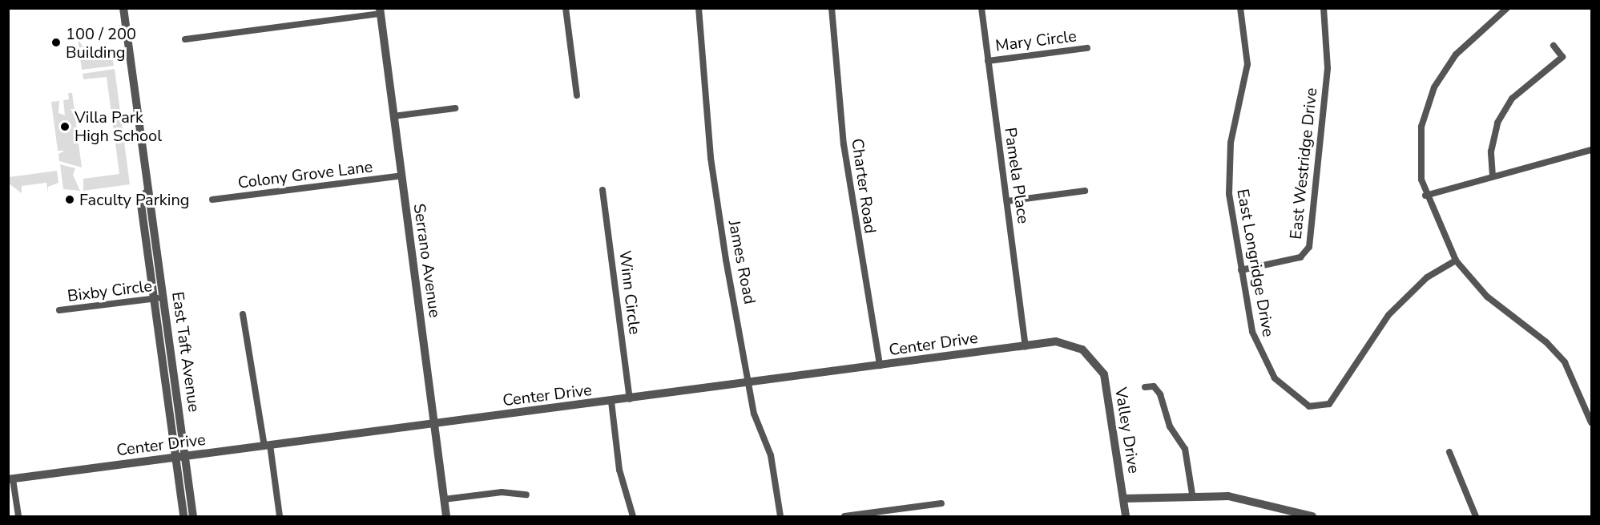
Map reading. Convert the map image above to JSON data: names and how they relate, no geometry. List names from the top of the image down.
{
  "streets": {
    "street": [
      "Mary Circle",
      "East Westridge Drive",
      "Colony Grove Lane",
      "Pamela Place",
      "Charter Road",
      "Serrano Avenue",
      "James Road",
      "East Longridge Drive",
      "Bixby Circle",
      "Winn Circle",
      "Center Drive",
      "East Taft Avenue",
      "Valley Drive"
    ]
  },
  "crossings": [
    ["Mary Circle", "Pamela Place"],
    ["East Westridge Drive", "East Longridge Drive"],
    ["Colony Grove Lane", "Serrano Avenue"],
    ["Pamela Place", "Center Drive"],
    ["Charter Road", "Center Drive"],
    ["Serrano Avenue", "Center Drive"],
    ["James Road", "Center Drive"],
    ["Bixby Circle", "East Taft Avenue"],
    ["Winn Circle", "Center Drive"],
    ["Center Drive", "East Taft Avenue"],
    ["Center Drive", "Valley Drive"]
  ],
  "places": ["100 / 200 Building", "Villa Park High School", "Faculty Parking"]
}
